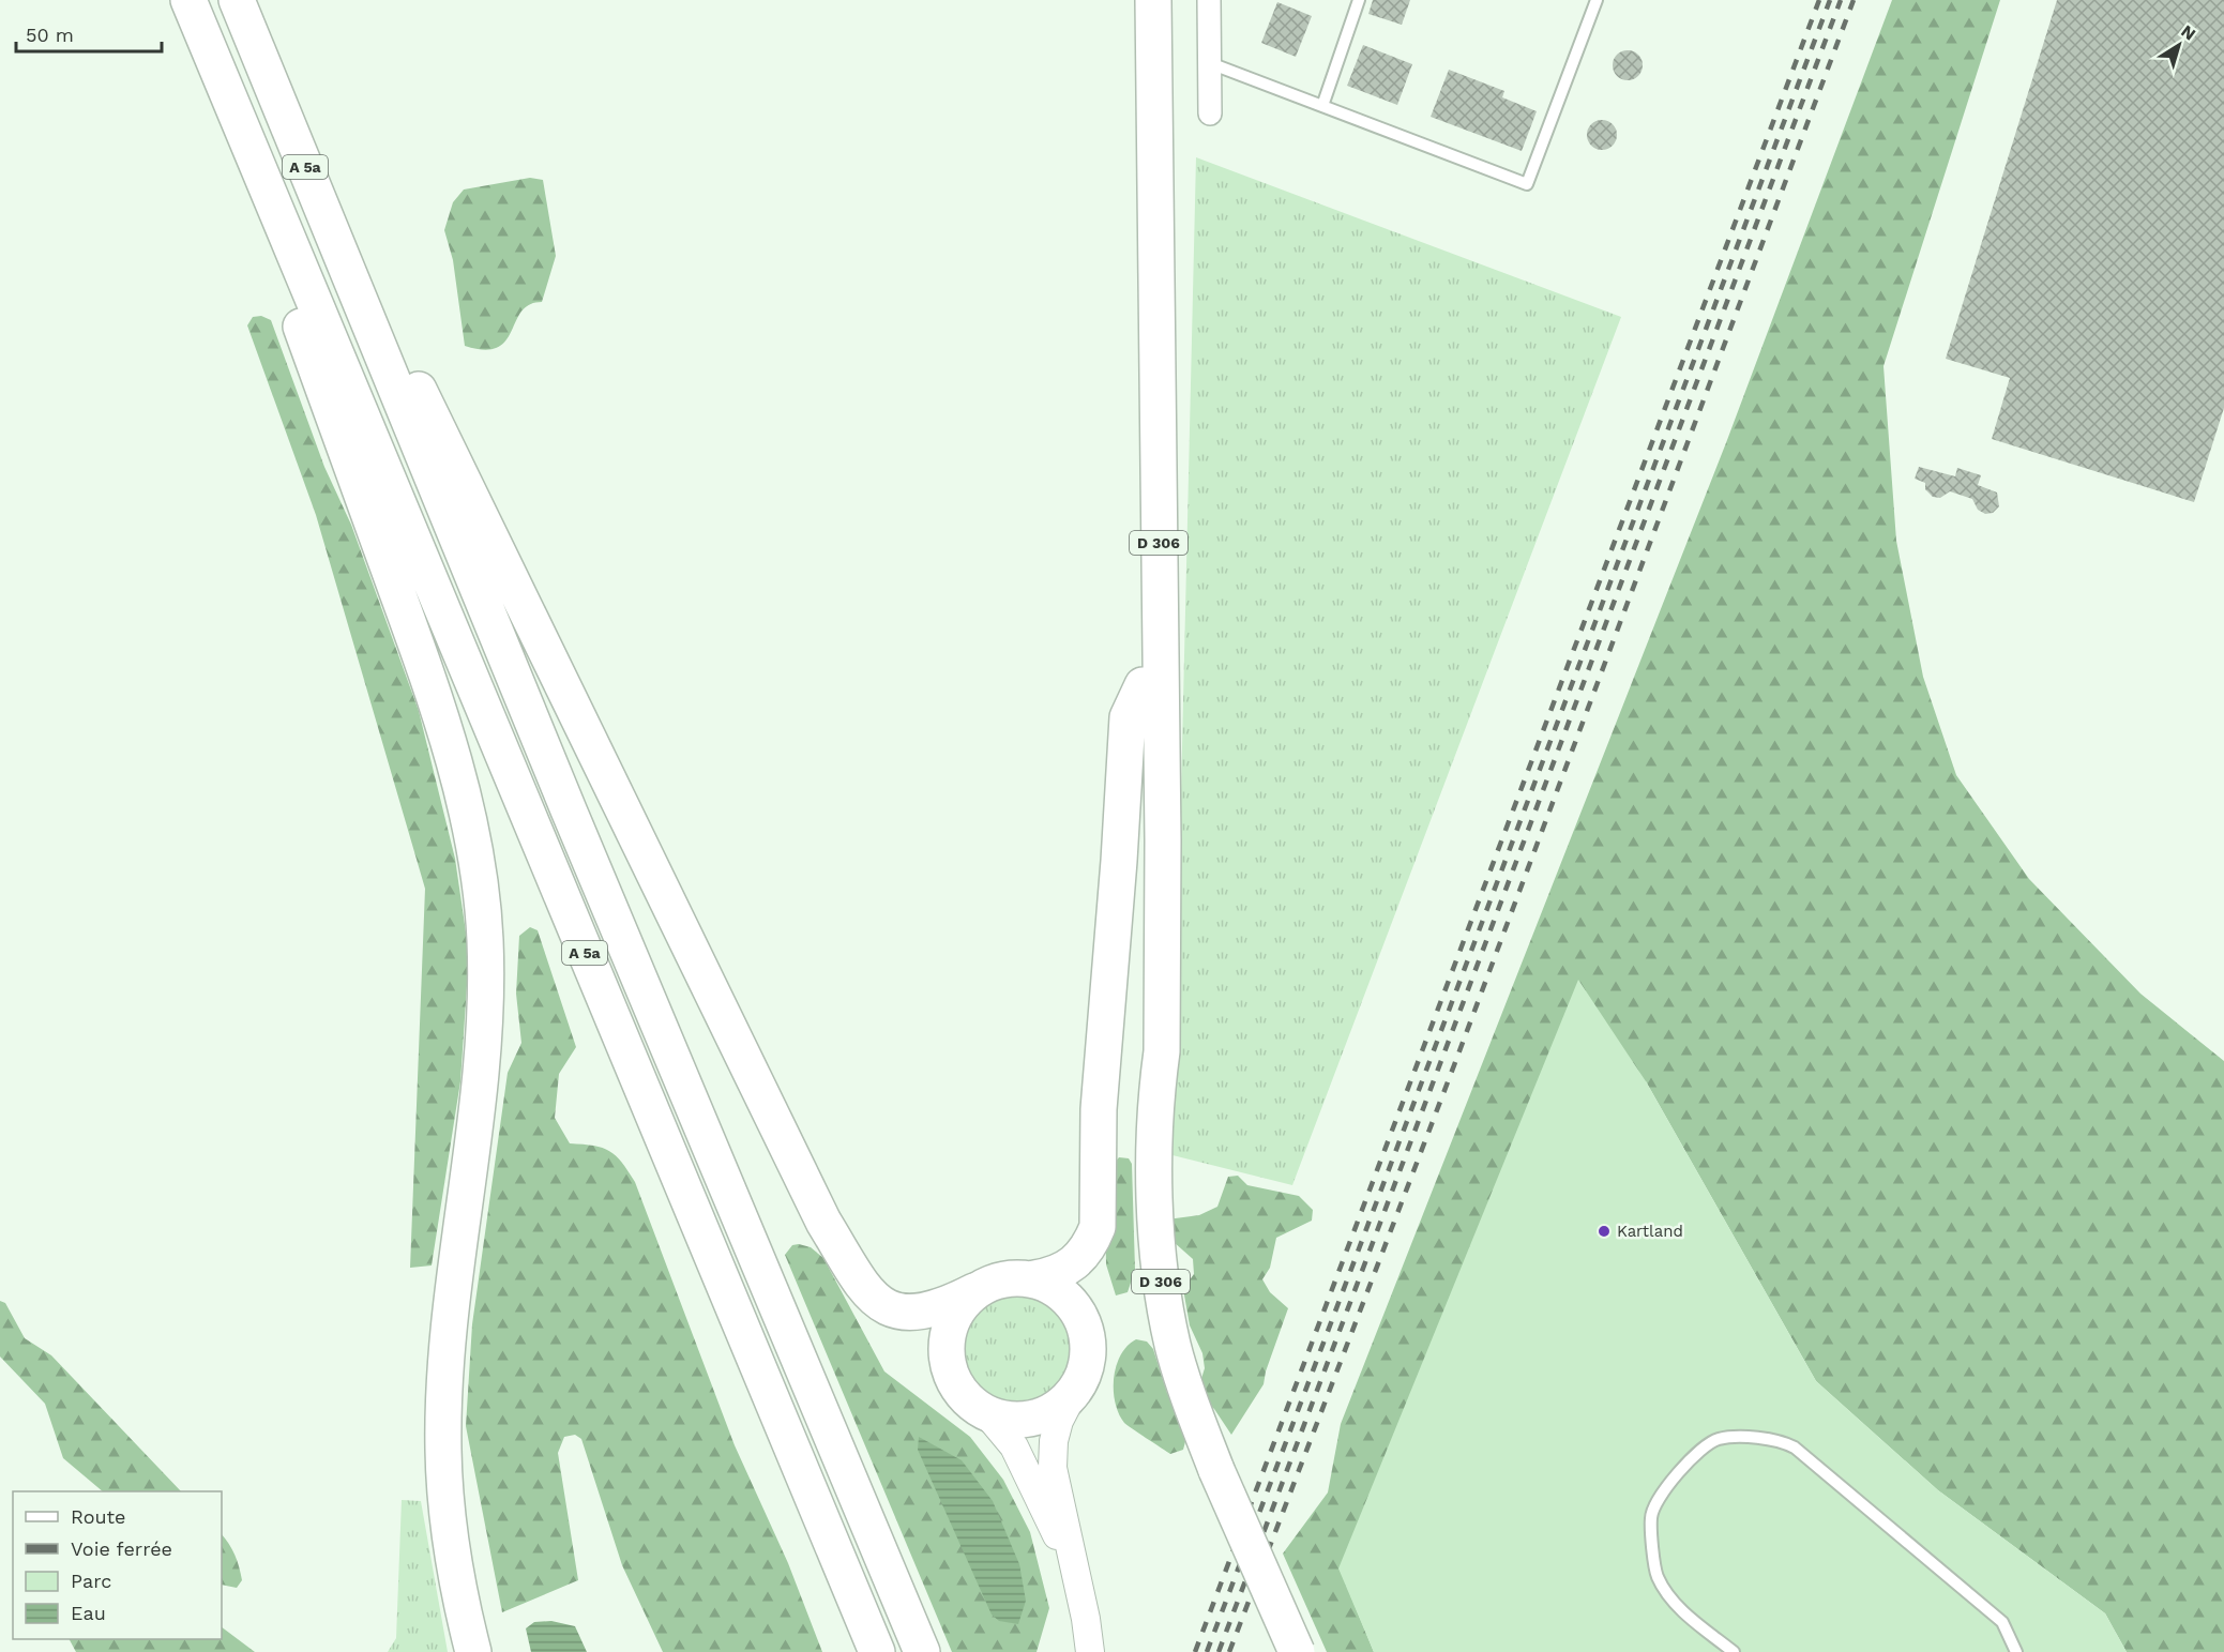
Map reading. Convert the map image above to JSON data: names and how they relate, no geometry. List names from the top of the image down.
{
  "streets": {
    "main road": ["A 5a", "D 306"]
  },
  "places": ["Kartland"],
  "legend": [
    "Route",
    "Voie ferrée",
    "Parc",
    "Eau"
  ],
  "scale_bar": "50 m",
  "north": "top right"
}
